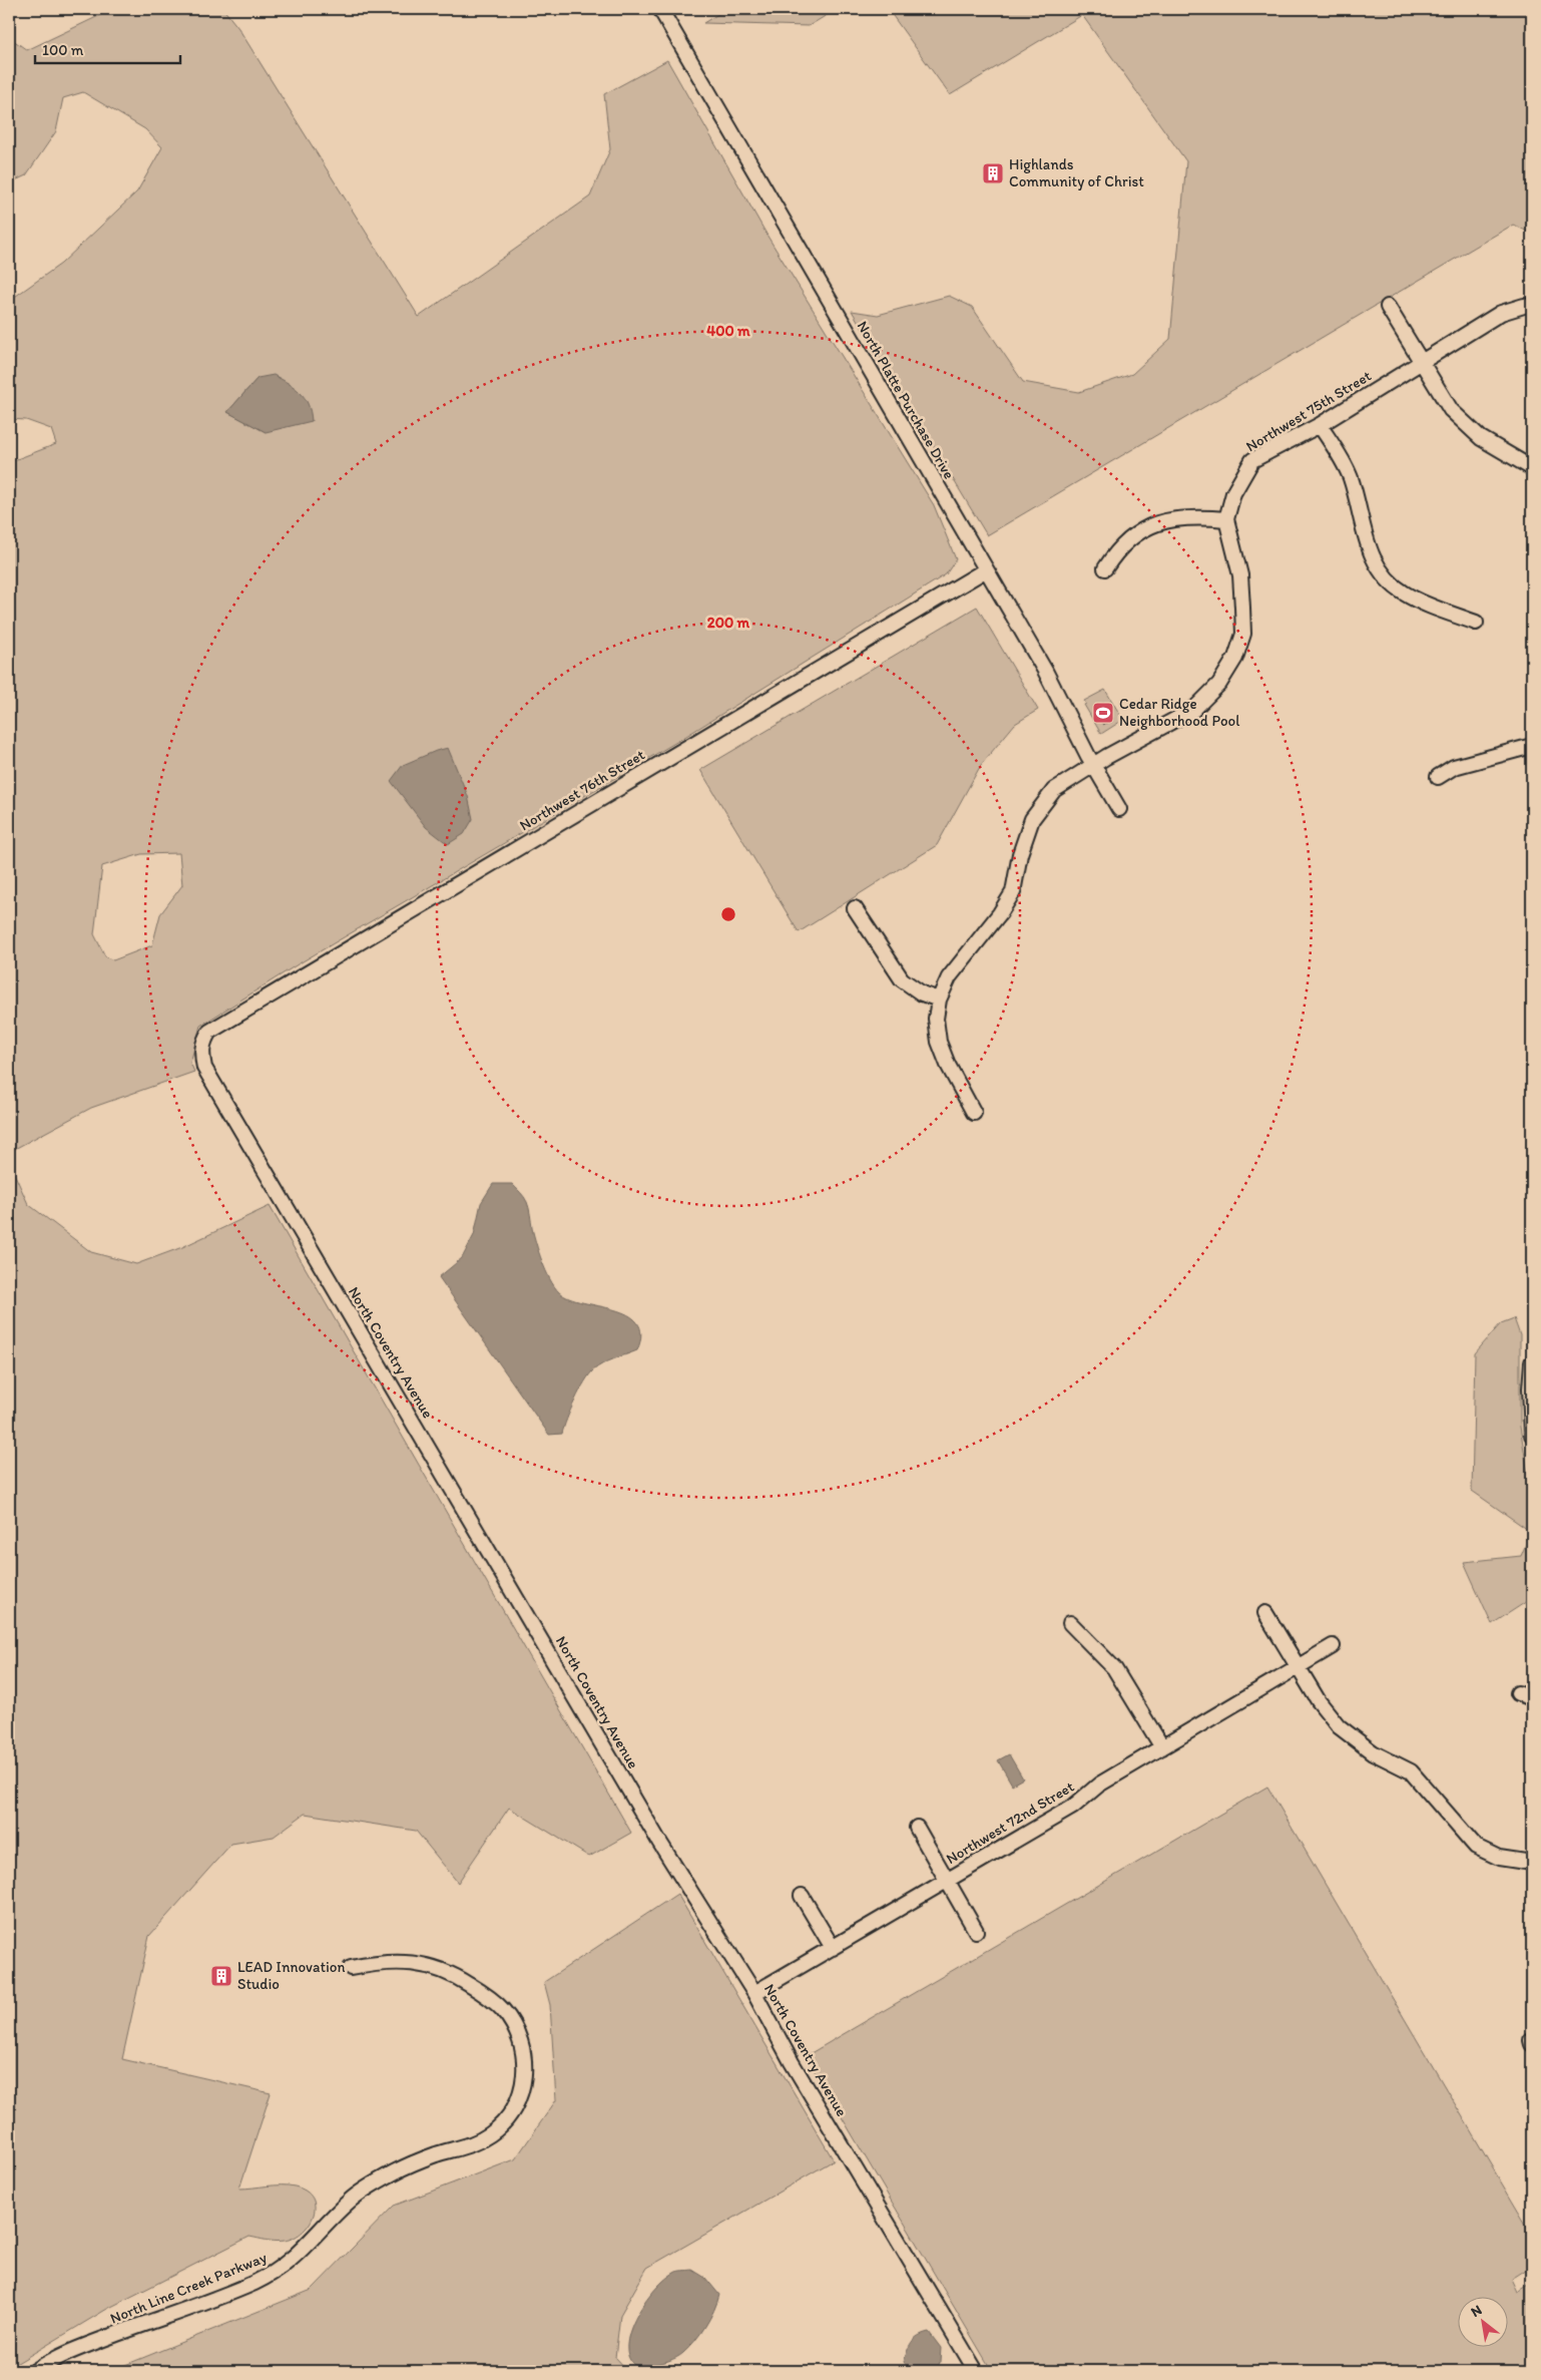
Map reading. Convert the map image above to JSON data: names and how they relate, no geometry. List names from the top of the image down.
{
  "streets": {
    "street": [
      "North Platte Purchase Drive",
      "Northwest 75th Street",
      "Northwest 76th Street",
      "North Coventry Avenue",
      "Northwest 72nd Street",
      "North Line Creek Parkway"
    ]
  },
  "crossings": [
    ["North Platte Purchase Drive", "Northwest 75th Street"],
    ["North Platte Purchase Drive", "Northwest 76th Street"],
    ["Northwest 76th Street", "North Coventry Avenue"],
    ["North Coventry Avenue", "Northwest 72nd Street"]
  ],
  "places": {
    "building": ["Highlands Community of Christ", "LEAD Innovation Studio"],
    "sports": ["Cedar Ridge Neighborhood Pool"]
  },
  "scale_bar": "100 m",
  "north": "top left",
  "rings": ["400 m", "200 m"]
}
